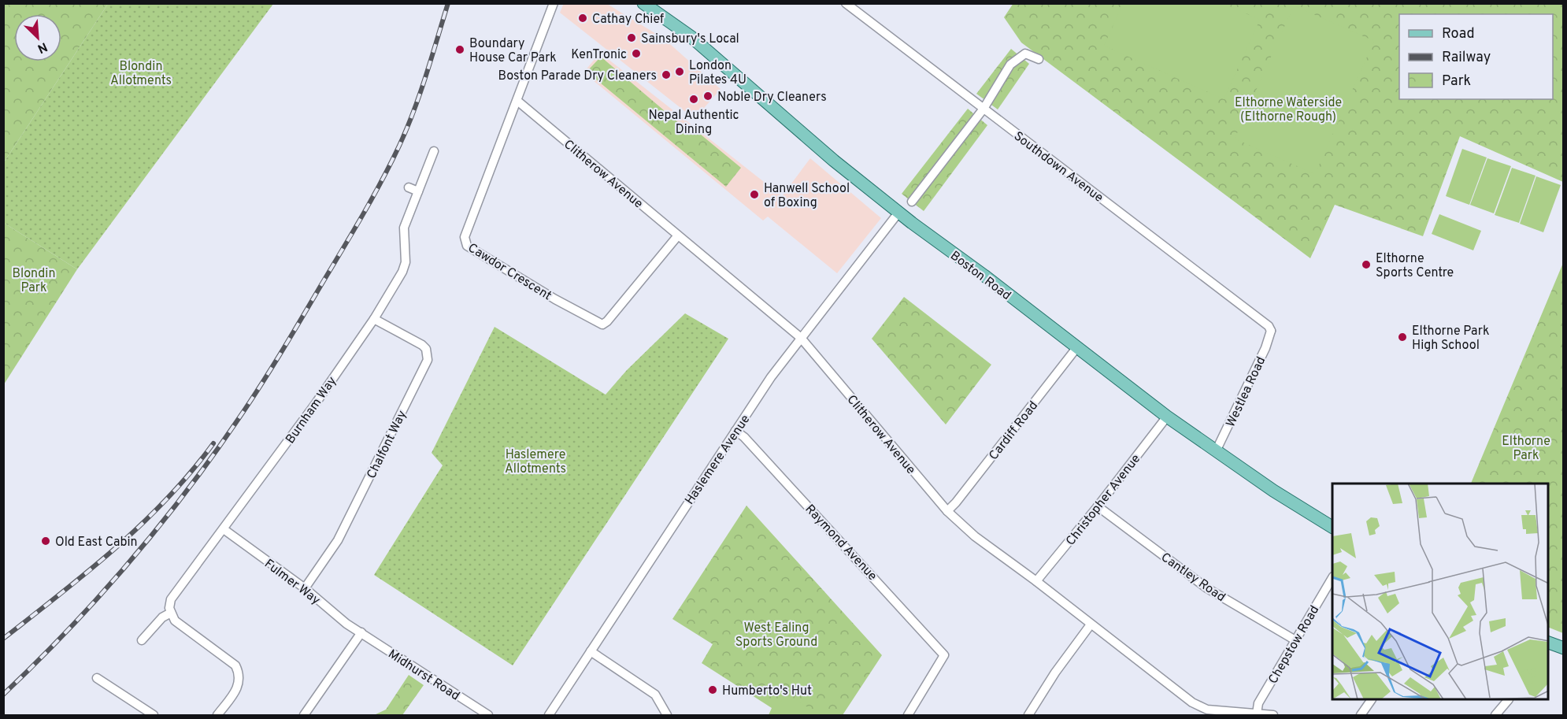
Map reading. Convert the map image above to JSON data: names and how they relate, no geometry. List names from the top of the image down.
{
  "streets": {
    "main road": ["Boston Road"],
    "street": [
      "Southdown Avenue",
      "Clitherow Avenue",
      "Cawdor Crescent",
      "Westlea Road",
      "Burnham Way",
      "Cardiff Road",
      "Chalfont Way",
      "Haslemere Avenue",
      "Christopher Avenue",
      "Raymond Avenue",
      "Cantley Road",
      "Fulmer Way",
      "Chepstow Road",
      "Midhurst Road"
    ]
  },
  "crossings": [
    ["Southdown Avenue", "Westlea Road"],
    ["Clitherow Avenue", "Cawdor Crescent"],
    ["Clitherow Avenue", "Cardiff Road"],
    ["Clitherow Avenue", "Haslemere Avenue"],
    ["Clitherow Avenue", "Christopher Avenue"],
    ["Clitherow Avenue", "Chepstow Road"],
    ["Boston Road", "Westlea Road"],
    ["Boston Road", "Cardiff Road"],
    ["Boston Road", "Haslemere Avenue"],
    ["Boston Road", "Christopher Avenue"],
    ["Burnham Way", "Chalfont Way"],
    ["Burnham Way", "Fulmer Way"],
    ["Chalfont Way", "Fulmer Way"],
    ["Haslemere Avenue", "Raymond Avenue"],
    ["Christopher Avenue", "Cantley Road"],
    ["Cantley Road", "Chepstow Road"],
    ["Fulmer Way", "Midhurst Road"]
  ],
  "parks": [
    "Blondin Allotments",
    "Elthorne Waterside (Elthorne Rough)",
    "Blondin Park",
    "Elthorne Park",
    "Haslemere Allotments",
    "West Ealing Sports Ground"
  ],
  "places": [
    "Cathay Chief",
    "Sainsbury's Local",
    "Boundary House Car Park",
    "KenTronic",
    "London Pilates 4U",
    "Boston Parade Dry Cleaners",
    "Noble Dry Cleaners",
    "Nepal Authentic Dining",
    "Hanwell School of Boxing",
    "Elthorne Sports Centre",
    "Elthorne Park High School",
    "Old East Cabin",
    "Humberto's Hut"
  ],
  "legend": ["Road", "Railway", "Park"],
  "north": "bottom right"
}
